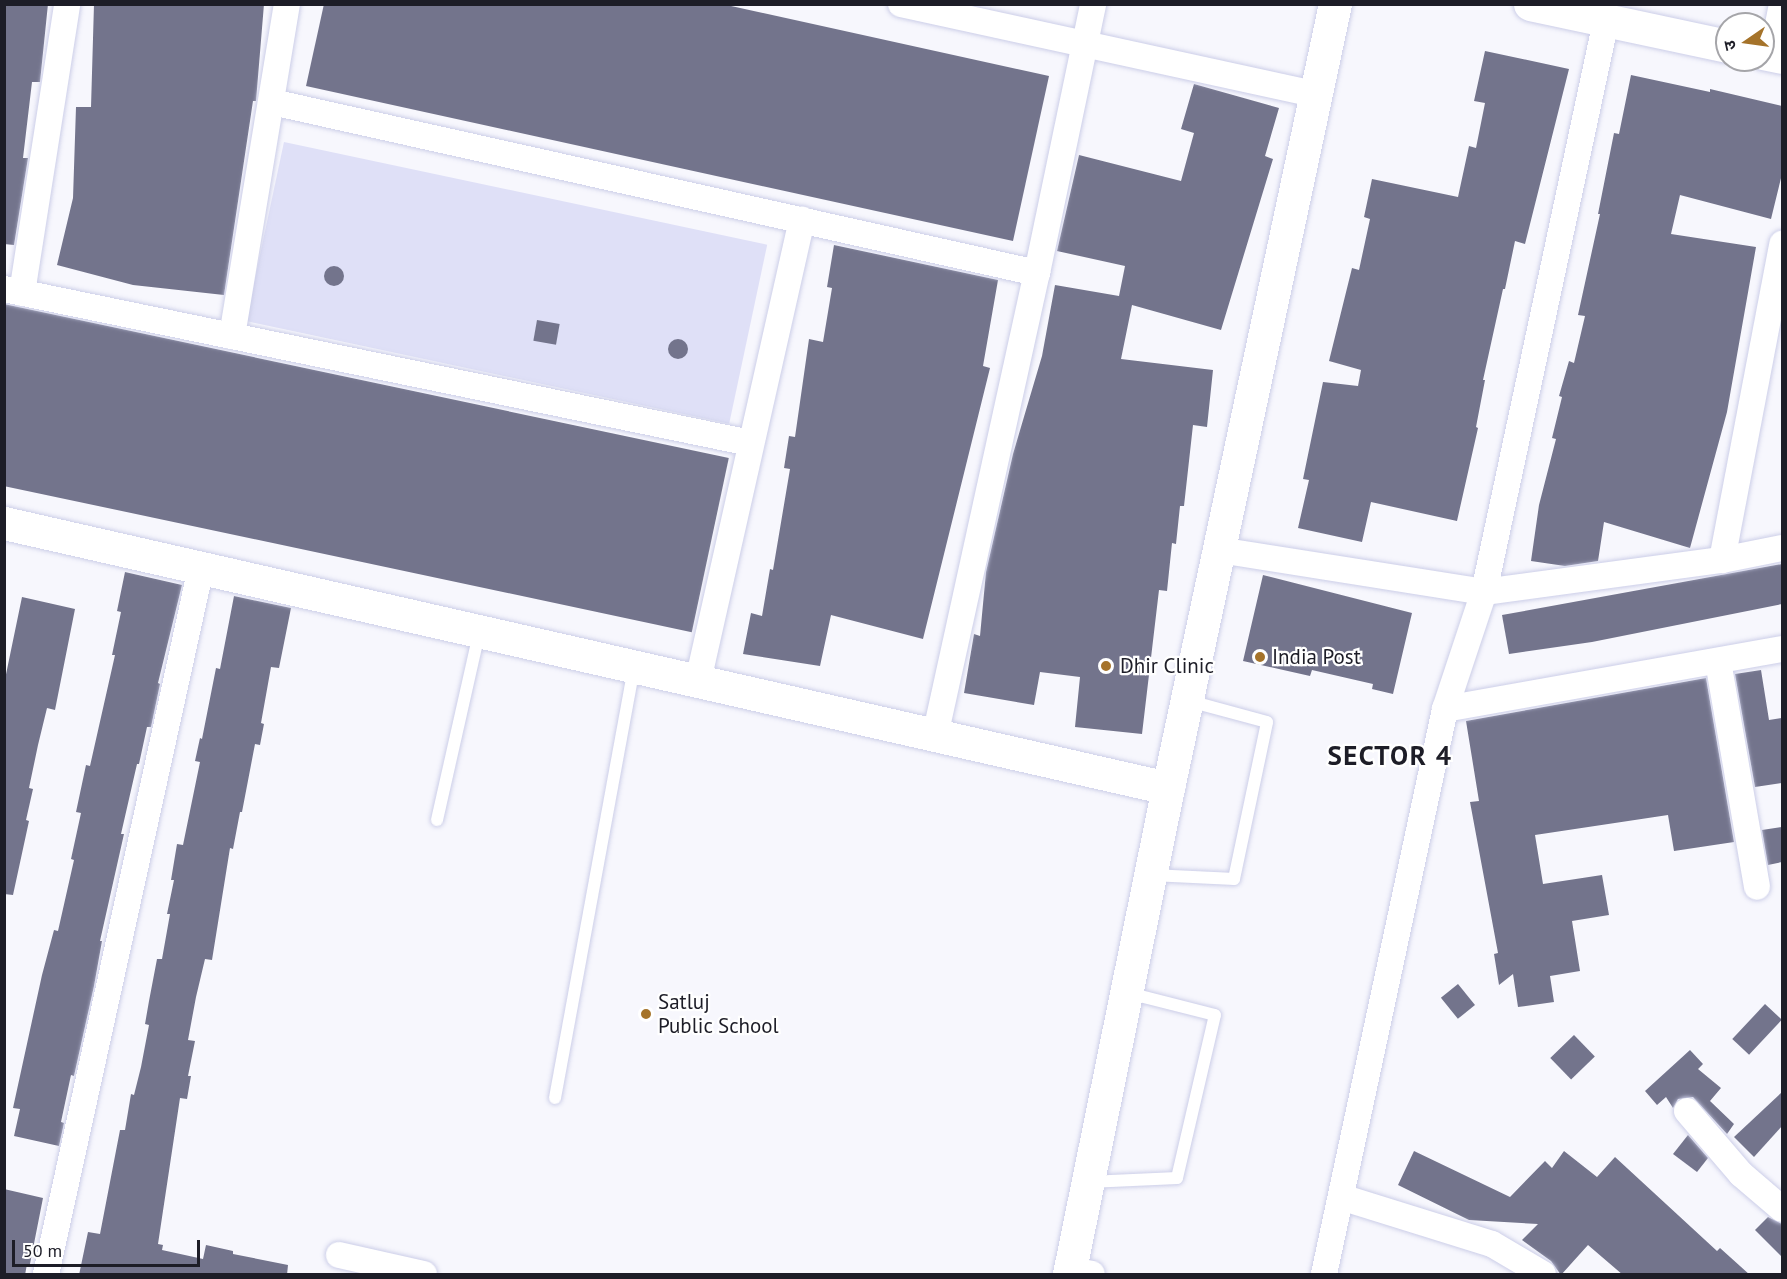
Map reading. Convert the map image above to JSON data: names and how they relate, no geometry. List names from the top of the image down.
{
  "districts": ["SECTOR 4"],
  "places": ["India Post", "Dhir Clinic", "Satluj Public School"],
  "scale_bar": "50 m",
  "north": "left"
}
